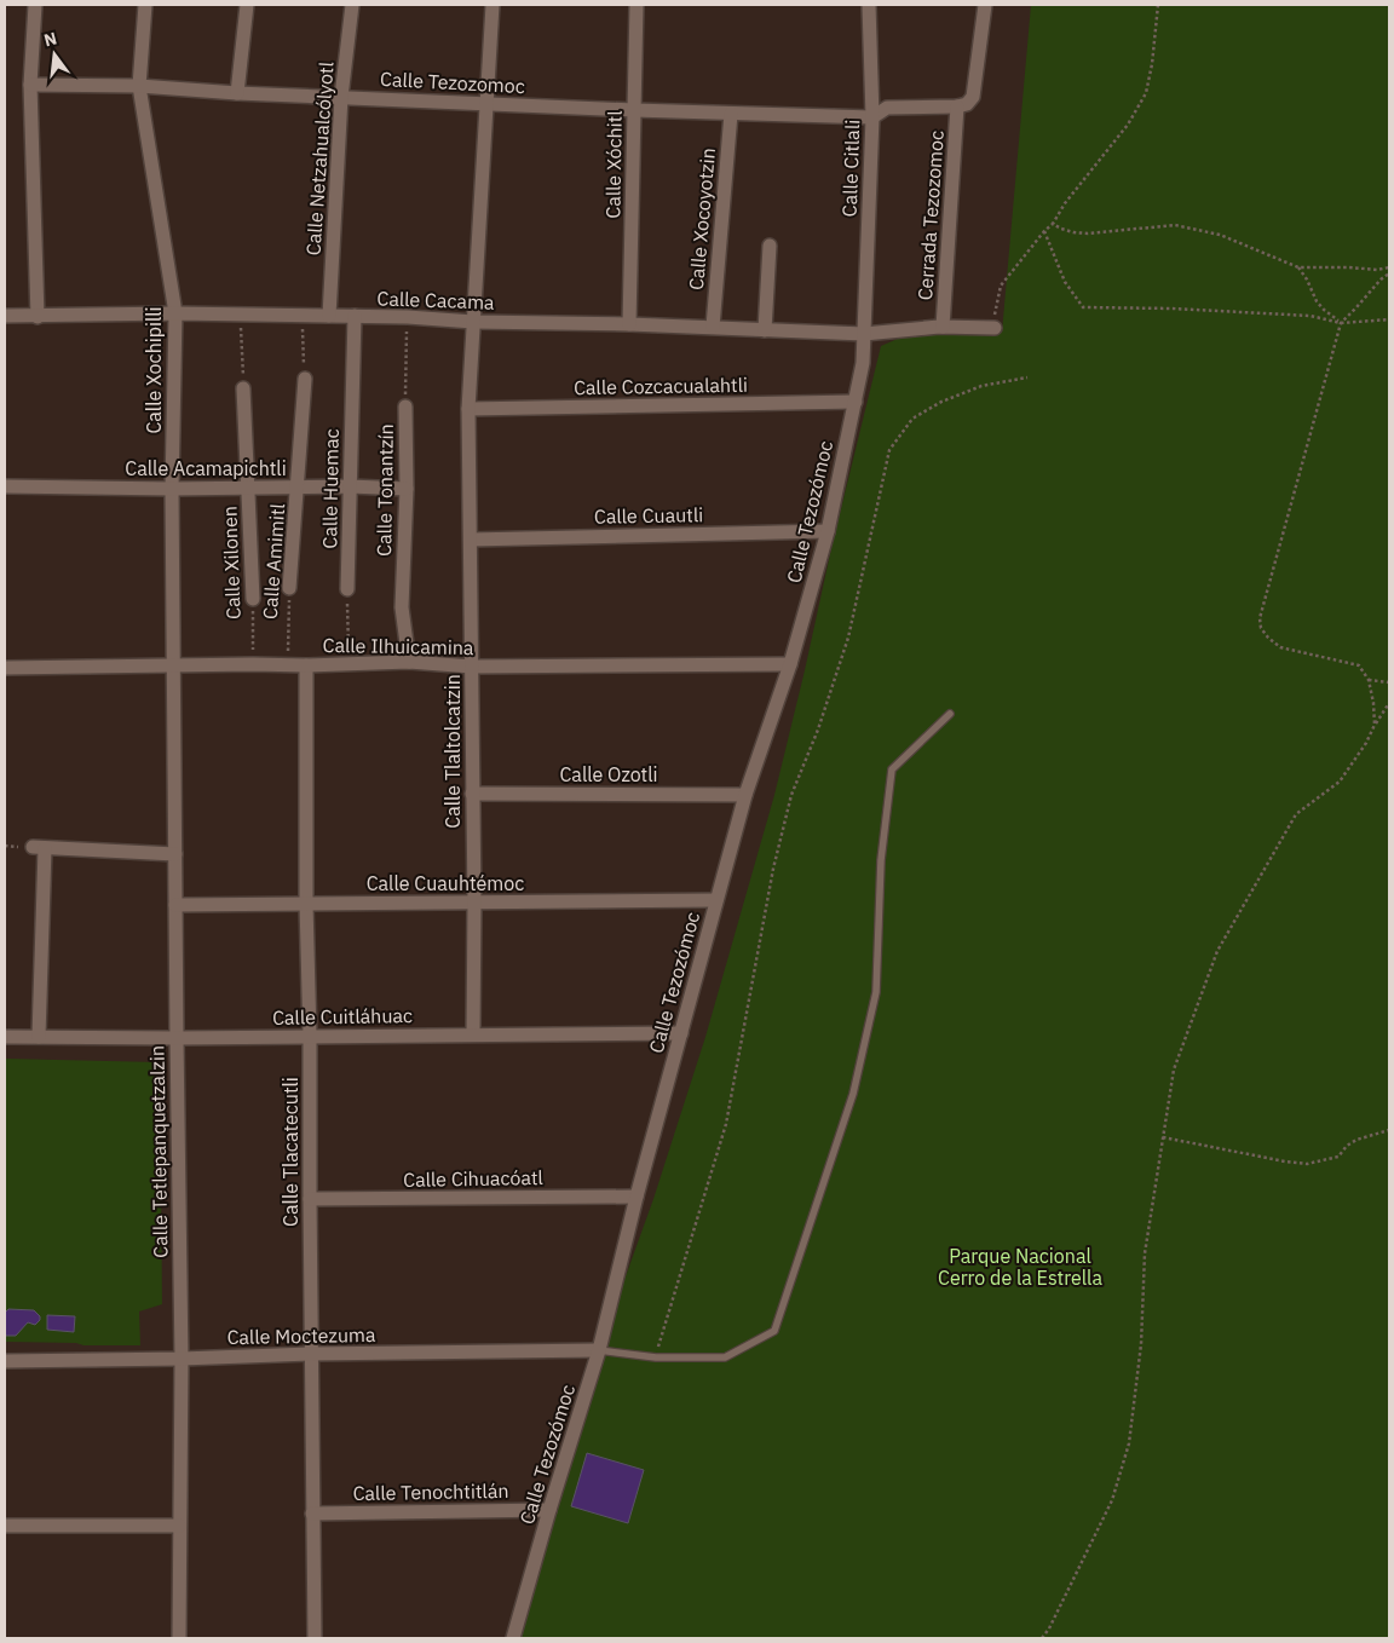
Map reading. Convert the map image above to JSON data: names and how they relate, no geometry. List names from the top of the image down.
{
  "streets": {
    "street": [
      "Calle Tezozomoc",
      "Calle Netzahualcólyotl",
      "Calle Xóchitl",
      "Calle Citlali",
      "Cerrada Tezozomoc",
      "Calle Xocoyotzin",
      "Calle Cacama",
      "Calle Xochipilli",
      "Calle Cozcacualahtli",
      "Calle Acamapichtli",
      "Calle Huemac",
      "Calle Tonantzín",
      "Calle Tezozómoc",
      "Calle Cuautli",
      "Calle Amimitl",
      "Calle Xilonen",
      "Calle Ilhuicamina",
      "Calle Tlaltolcatzin",
      "Calle Ozotli",
      "Calle Cuauhtémoc",
      "Calle Cuitláhuac",
      "Calle Tetlepanquetzalzin",
      "Calle Tlacatecutli",
      "Calle Cihuacóatl",
      "Calle Moctezuma",
      "Calle Tenochtitlán"
    ]
  },
  "crossings": [
    ["Calle Tezozomoc", "Calle Netzahualcólyotl"],
    ["Calle Tezozomoc", "Calle Xóchitl"],
    ["Calle Tezozomoc", "Calle Citlali"],
    ["Calle Tezozomoc", "Cerrada Tezozomoc"],
    ["Calle Tezozomoc", "Calle Xocoyotzin"],
    ["Calle Tezozomoc", "Calle Xochipilli"],
    ["Calle Netzahualcólyotl", "Calle Cacama"],
    ["Calle Xóchitl", "Calle Cacama"],
    ["Calle Citlali", "Cerrada Tezozomoc"],
    ["Calle Citlali", "Calle Cacama"],
    ["Calle Citlali", "Calle Tezozómoc"],
    ["Cerrada Tezozomoc", "Calle Cacama"],
    ["Calle Xocoyotzin", "Calle Cacama"],
    ["Calle Cacama", "Calle Xochipilli"],
    ["Calle Cacama", "Calle Huemac"],
    ["Calle Cacama", "Calle Tonantzín"],
    ["Calle Cacama", "Calle Tezozómoc"],
    ["Calle Cacama", "Calle Tlaltolcatzin"],
    ["Calle Xochipilli", "Calle Acamapichtli"],
    ["Calle Xochipilli", "Calle Ilhuicamina"],
    ["Calle Xochipilli", "Calle Tetlepanquetzalzin"],
    ["Calle Cozcacualahtli", "Calle Tezozómoc"],
    ["Calle Cozcacualahtli", "Calle Tlaltolcatzin"],
    ["Calle Acamapichtli", "Calle Huemac"],
    ["Calle Acamapichtli", "Calle Tonantzín"],
    ["Calle Acamapichtli", "Calle Amimitl"],
    ["Calle Acamapichtli", "Calle Xilonen"],
    ["Calle Tonantzín", "Calle Ilhuicamina"],
    ["Calle Tezozómoc", "Calle Cuautli"],
    ["Calle Tezozómoc", "Calle Ilhuicamina"],
    ["Calle Tezozómoc", "Calle Ozotli"],
    ["Calle Tezozómoc", "Calle Cuauhtémoc"],
    ["Calle Tezozómoc", "Calle Cuitláhuac"],
    ["Calle Tezozómoc", "Calle Cihuacóatl"],
    ["Calle Tezozómoc", "Calle Moctezuma"],
    ["Calle Tezozómoc", "Calle Tenochtitlán"],
    ["Calle Cuautli", "Calle Tlaltolcatzin"],
    ["Calle Amimitl", "Calle Ilhuicamina"],
    ["Calle Xilonen", "Calle Ilhuicamina"],
    ["Calle Ilhuicamina", "Calle Tlaltolcatzin"],
    ["Calle Ilhuicamina", "Calle Tetlepanquetzalzin"],
    ["Calle Ilhuicamina", "Calle Tlacatecutli"],
    ["Calle Tlaltolcatzin", "Calle Ozotli"],
    ["Calle Tlaltolcatzin", "Calle Cuauhtémoc"],
    ["Calle Tlaltolcatzin", "Calle Cuitláhuac"],
    ["Calle Cuauhtémoc", "Calle Tetlepanquetzalzin"],
    ["Calle Cuauhtémoc", "Calle Tlacatecutli"],
    ["Calle Cuitláhuac", "Calle Tetlepanquetzalzin"],
    ["Calle Cuitláhuac", "Calle Tlacatecutli"],
    ["Calle Tetlepanquetzalzin", "Calle Moctezuma"],
    ["Calle Tlacatecutli", "Calle Cihuacóatl"],
    ["Calle Tlacatecutli", "Calle Moctezuma"],
    ["Calle Tlacatecutli", "Calle Tenochtitlán"]
  ],
  "parks": ["Parque Nacional Cerro de la Estrella"],
  "north": "top"
}
